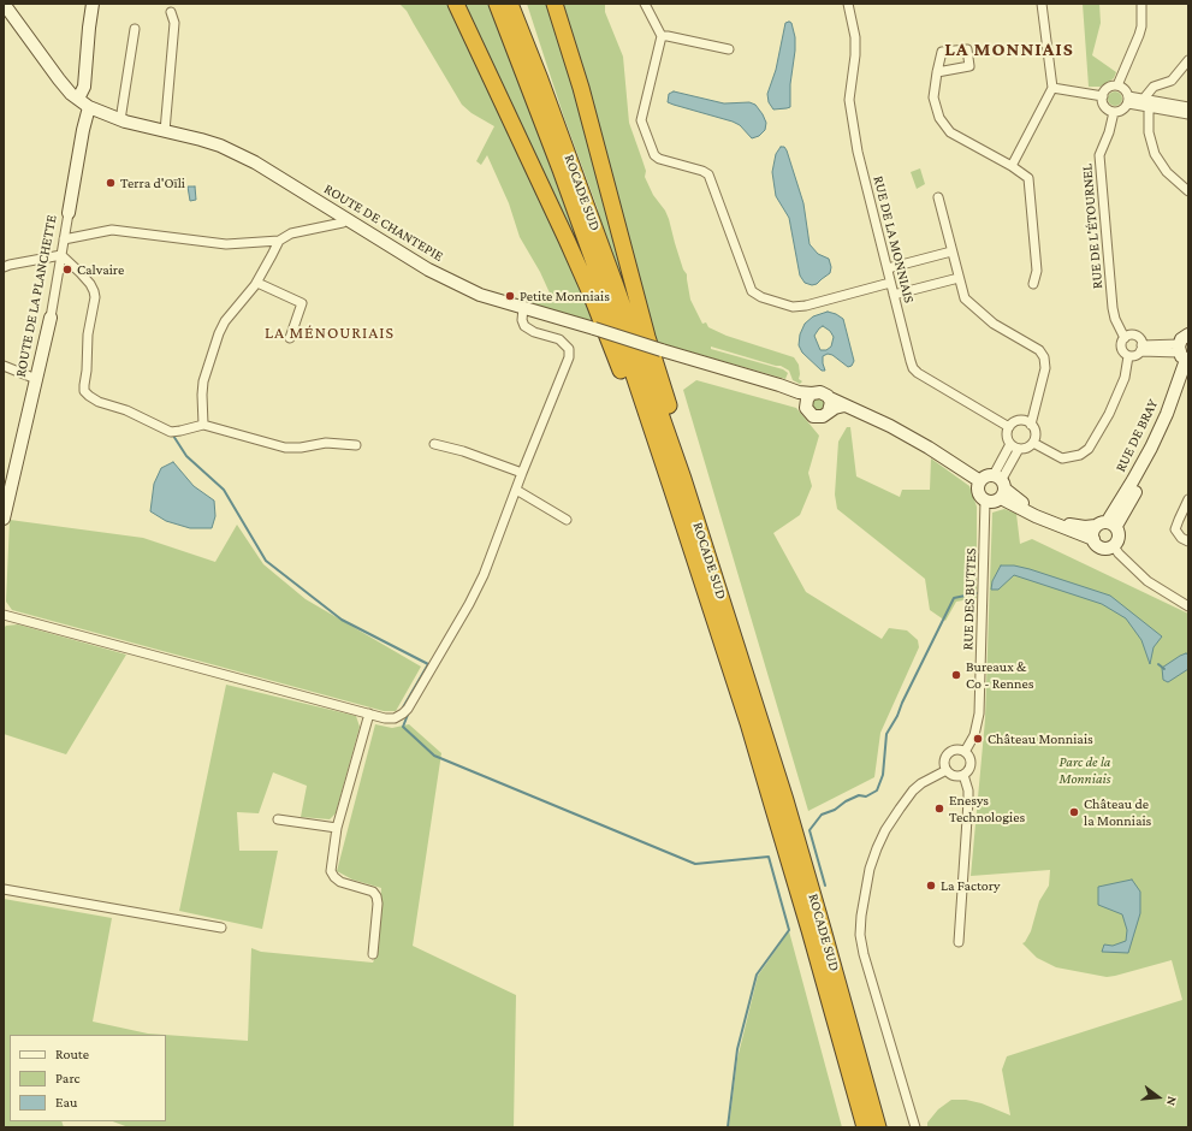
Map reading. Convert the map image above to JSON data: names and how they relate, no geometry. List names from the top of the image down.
{
  "streets": {
    "highway": ["ROCADE SUD"],
    "street": [
      "ROUTE DE CHANTEPIE",
      "RUE DE L'ÉTOURNEL",
      "RUE DE LA MONNIAIS",
      "ROUTE DE LA PLANCHETTE",
      "RUE DE BRAY",
      "RUE DES BUTTES"
    ]
  },
  "crossings": [
    ["ROUTE DE CHANTEPIE", "ROUTE DE LA PLANCHETTE"]
  ],
  "districts": ["LA MONNIAIS", "LA MÉNOURIAIS"],
  "parks": ["Parc de la Monniais"],
  "places": [
    "Terra d'Oïli",
    "Calvaire",
    "Petite Monniais",
    "Bureaux & Co - Rennes",
    "Château Monniais",
    "Enesys Technologies",
    "Château de la Monniais",
    "La Factory"
  ],
  "legend": ["Route", "Parc", "Eau"],
  "north": "right"
}
